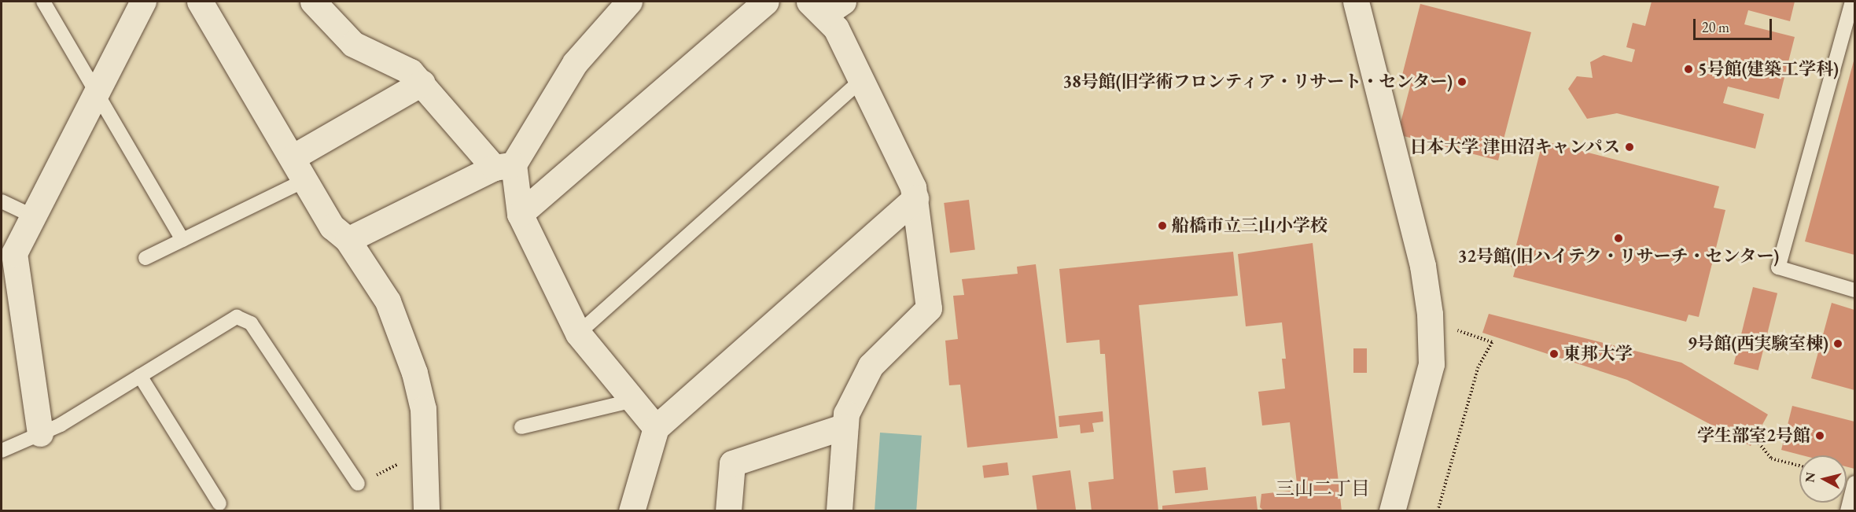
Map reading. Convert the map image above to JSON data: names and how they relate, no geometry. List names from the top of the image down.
{
  "districts": ["三山二丁目"],
  "places": [
    "5号館(建築工学科)",
    "38号館(旧学術フロンティア・リサート・センター)",
    "日本大学 津田沼キャンパス",
    "船橋市立三山小学校",
    "32号館(旧ハイテク・リサーチ・センター)",
    "9号館(西実験室棟)",
    "東邦大学",
    "学生部室2号館"
  ],
  "scale_bar": "20 m",
  "north": "left"
}
